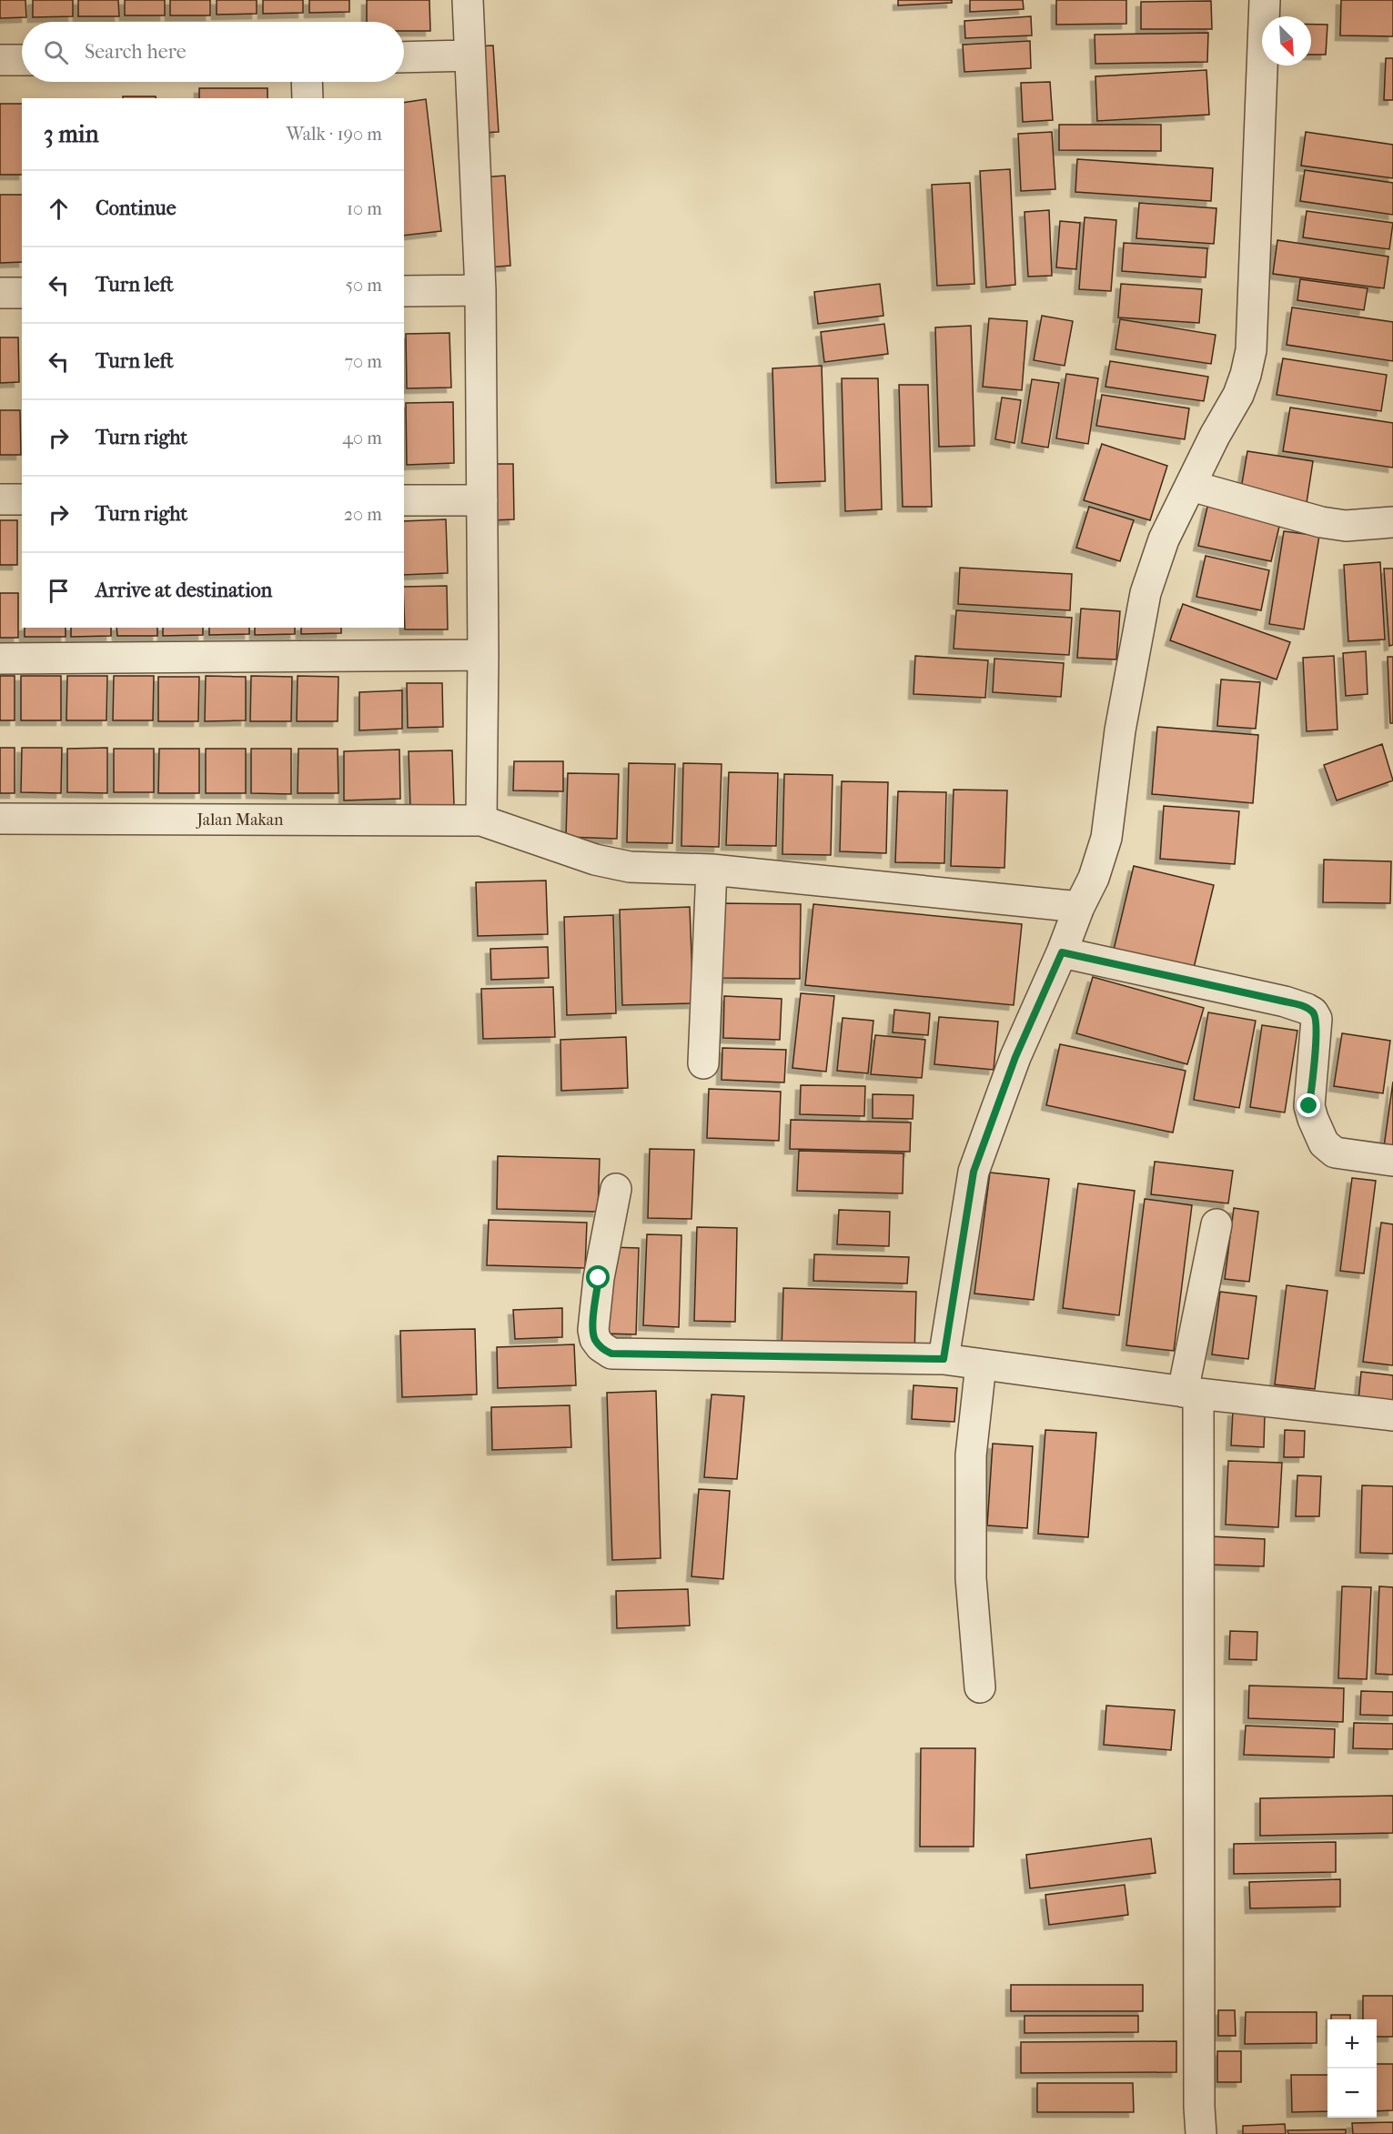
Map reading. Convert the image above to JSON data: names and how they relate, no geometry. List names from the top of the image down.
{
  "streets": {
    "street": ["Jalan Makan"]
  },
  "north": "bottom right",
  "page": {
    "search": "Search here",
    "heading": ["3 min", "Walk · 190 m"],
    "list": [
      ["Continue", "10 m"],
      ["Turn left", "50 m"],
      ["Turn left", "70 m"],
      ["Turn right", "40 m"],
      ["Turn right", "20 m"],
      "Arrive at destination"
    ],
    "map_buttons": ["+", "−"]
  }
}
